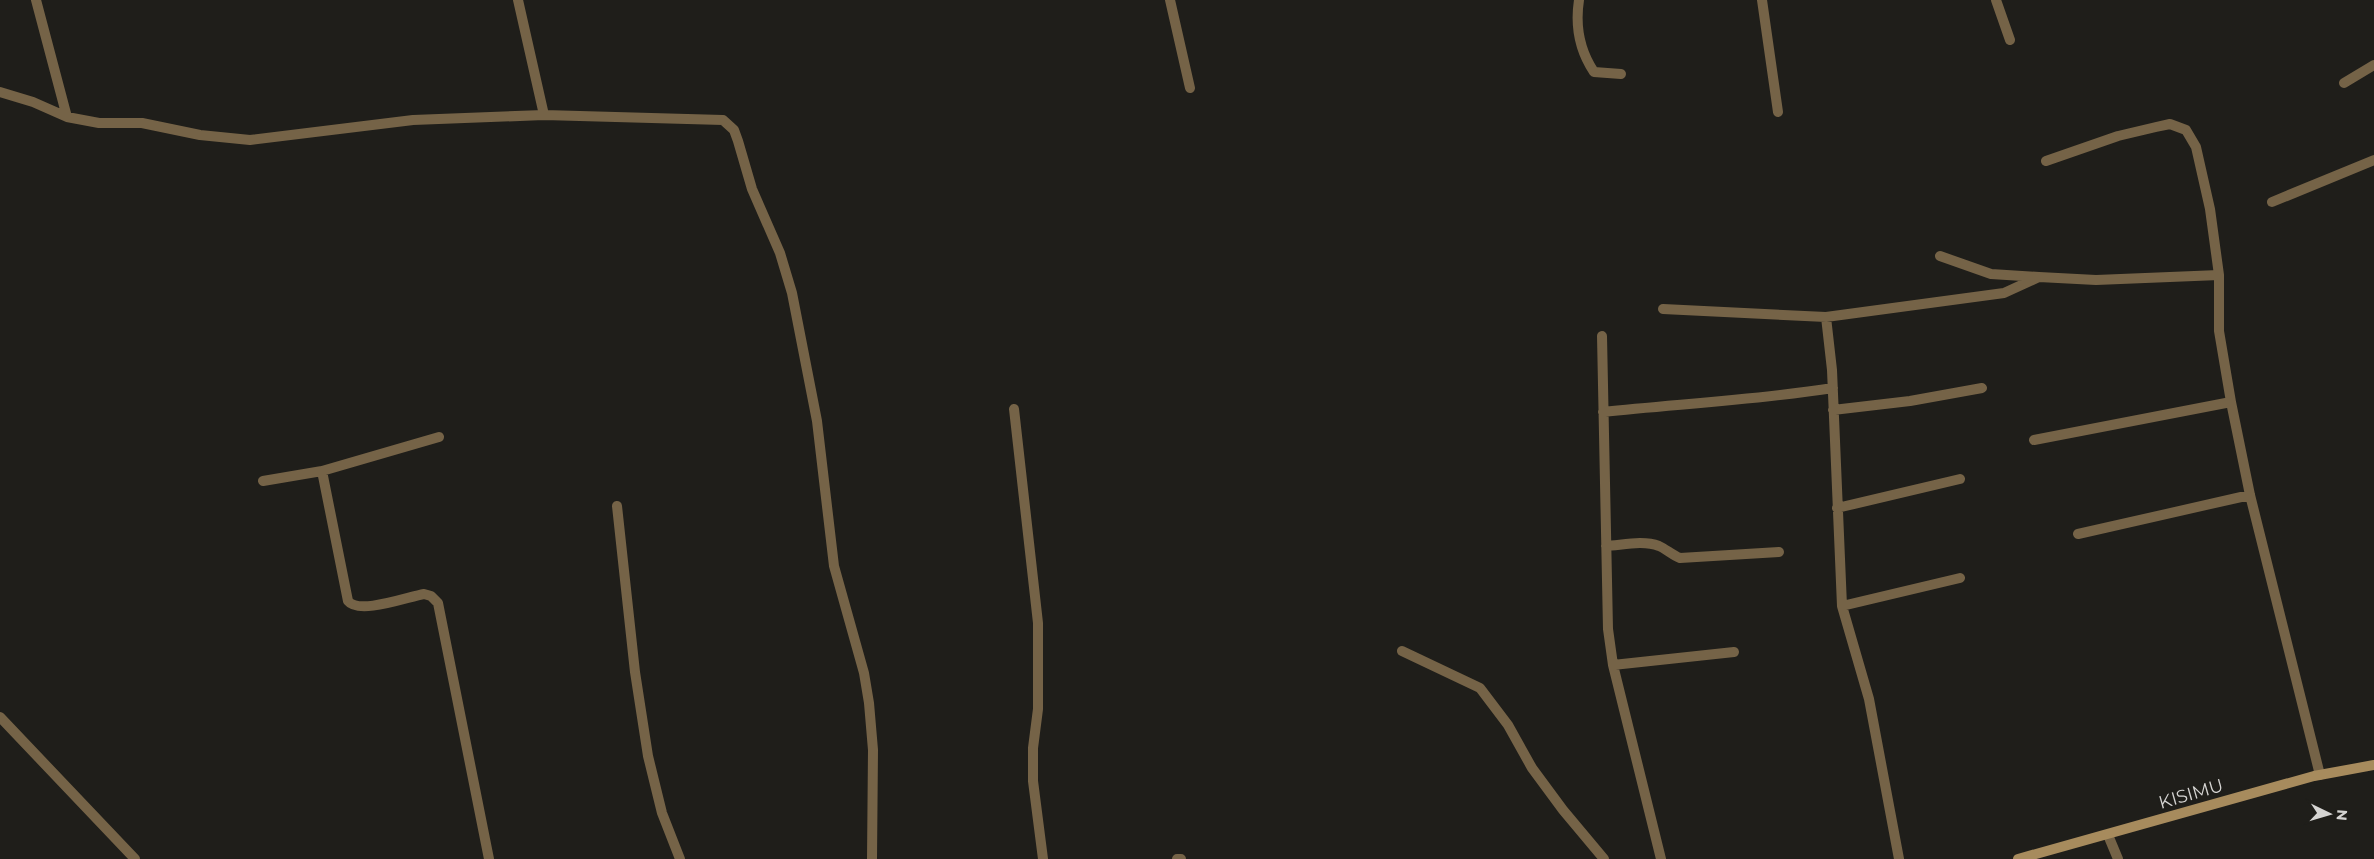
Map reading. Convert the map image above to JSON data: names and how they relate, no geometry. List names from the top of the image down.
{
  "streets": {
    "street": ["KISIMU"]
  },
  "north": "right"
}
